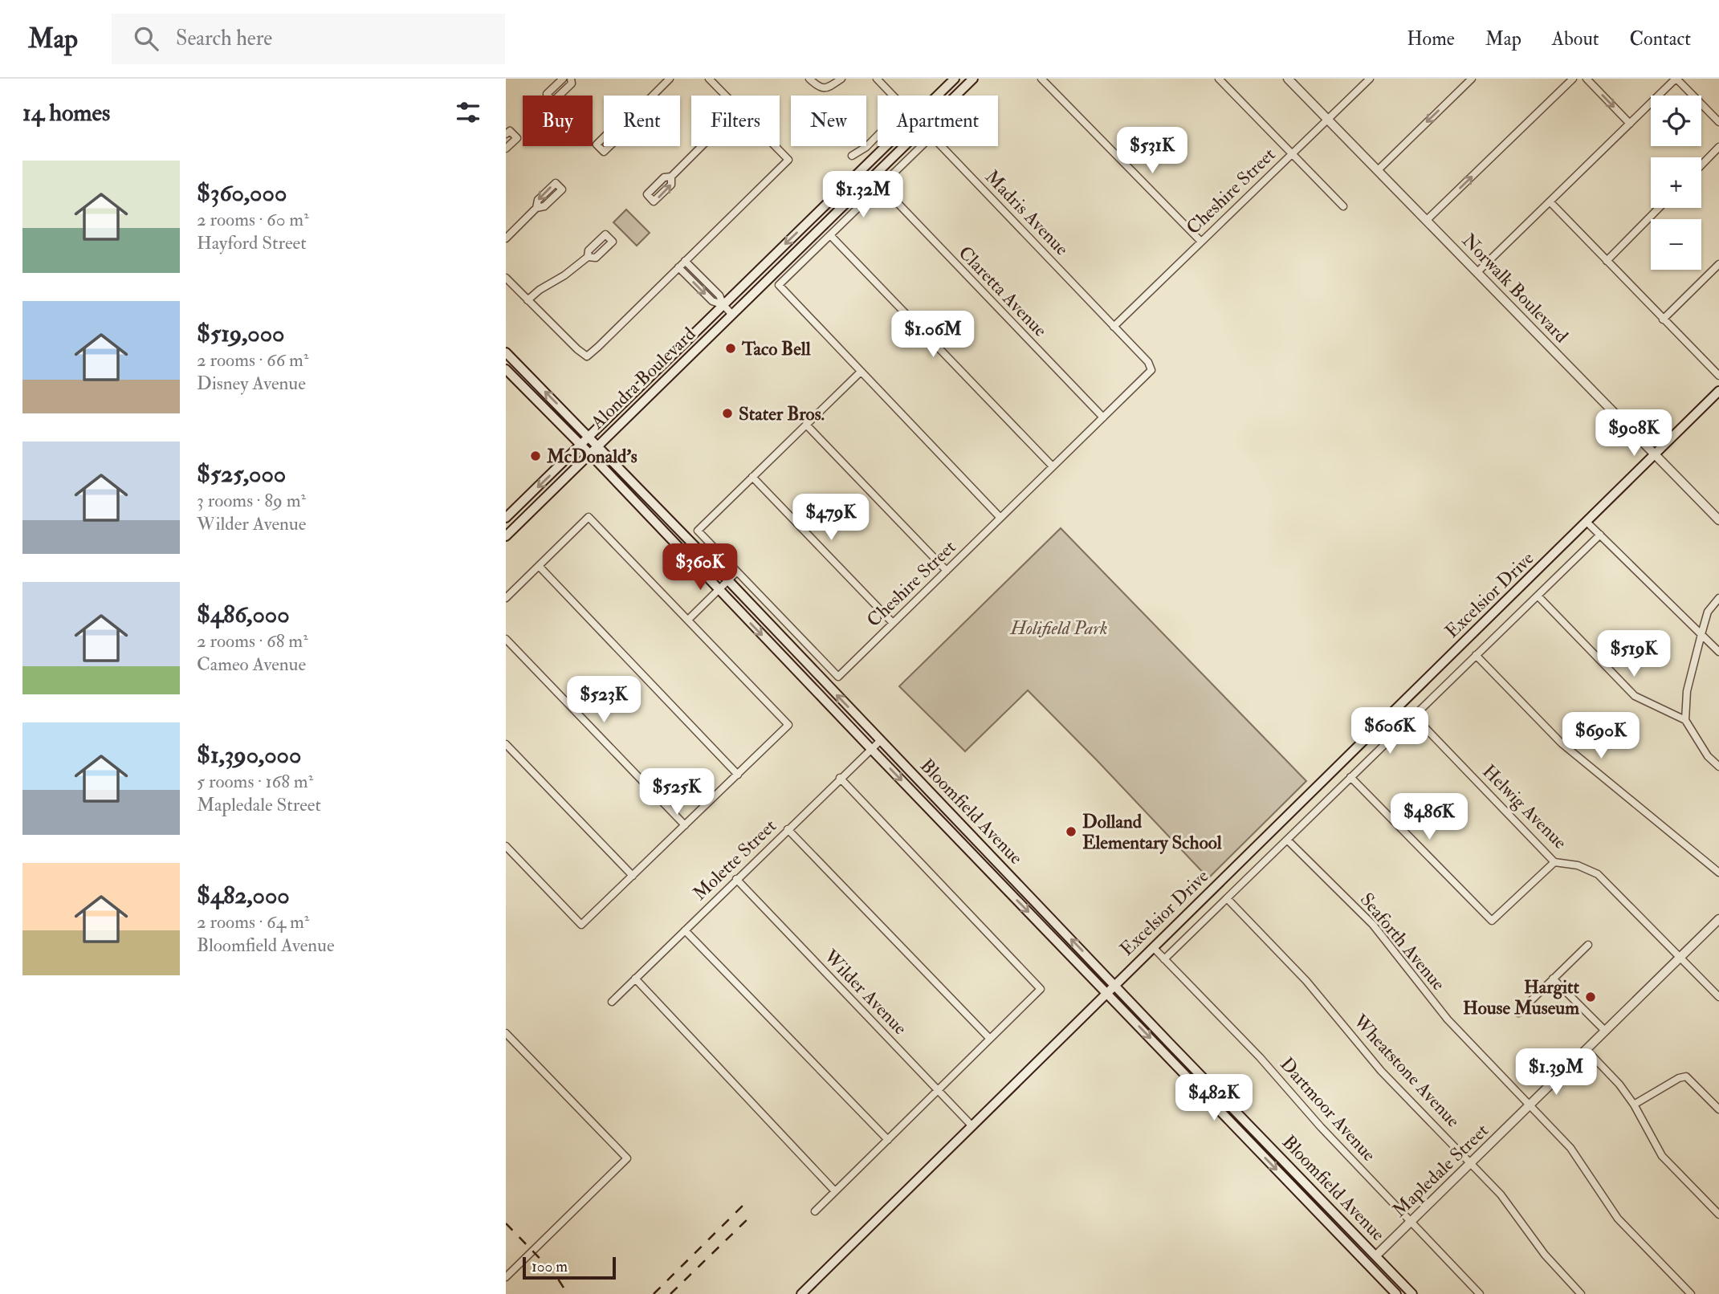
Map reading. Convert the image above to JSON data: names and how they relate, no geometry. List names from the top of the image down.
{
  "streets": {
    "main road": ["Alondra Boulevard", "Excelsior Drive", "Bloomfield Avenue"],
    "street": [
      "Cheshire Street",
      "Madris Avenue",
      "Norwalk Boulevard",
      "Claretta Avenue",
      "Helwig Avenue",
      "Molette Street",
      "Seaforth Avenue",
      "Wilder Avenue",
      "Wheatstone Avenue",
      "Dartmoor Avenue",
      "Mapledale Street"
    ]
  },
  "crossings": [
    ["Cheshire Street", "Madris Avenue"],
    ["Cheshire Street", "Norwalk Boulevard"],
    ["Cheshire Street", "Claretta Avenue"],
    ["Norwalk Boulevard", "Excelsior Drive"],
    ["Alondra Boulevard", "Bloomfield Avenue"],
    ["Excelsior Drive", "Helwig Avenue"],
    ["Excelsior Drive", "Bloomfield Avenue"],
    ["Excelsior Drive", "Seaforth Avenue"],
    ["Excelsior Drive", "Wilder Avenue"],
    ["Excelsior Drive", "Wheatstone Avenue"],
    ["Excelsior Drive", "Dartmoor Avenue"],
    ["Helwig Avenue", "Mapledale Street"],
    ["Bloomfield Avenue", "Molette Street"],
    ["Bloomfield Avenue", "Mapledale Street"],
    ["Molette Street", "Wilder Avenue"],
    ["Seaforth Avenue", "Mapledale Street"],
    ["Wheatstone Avenue", "Mapledale Street"],
    ["Dartmoor Avenue", "Mapledale Street"]
  ],
  "parks": ["Holifield Park"],
  "places": [
    "Taco Bell",
    "Stater Bros.",
    "McDonald's",
    "Dolland Elementary School",
    "Hargitt House Museum"
  ],
  "scale_bar": "100 m",
  "page": {
    "header": "Map",
    "search": "Search here",
    "nav": [
      "Home",
      "Map",
      "About",
      "Contact"
    ],
    "heading": "14 homes",
    "map_buttons": ["+", "−"],
    "chip": [
      "Buy",
      "Rent",
      "Filters",
      "New",
      "Apartment"
    ],
    "price": [
      "$531K",
      "$1.32M",
      "$1.06M",
      "$908K",
      "$479K",
      "$360K",
      "$519K",
      "$523K",
      "$606K",
      "$690K",
      "$525K",
      "$486K",
      "$1.39M",
      "$482K"
    ],
    "list": [
      {
        "name": "$360,000",
        "note": "2 rooms · 60 m² · Hayford Street"
      },
      {
        "name": "$519,000",
        "note": "2 rooms · 66 m² · Disney Avenue"
      },
      {
        "name": "$525,000",
        "note": "3 rooms · 89 m² · Wilder Avenue"
      },
      {
        "name": "$486,000",
        "note": "2 rooms · 68 m² · Cameo Avenue"
      },
      {
        "name": "$1,390,000",
        "note": "5 rooms · 168 m² · Mapledale Street"
      },
      {
        "name": "$482,000",
        "note": "2 rooms · 64 m² · Bloomfield Avenue"
      }
    ],
    "scale": "100 m"
  }
}
